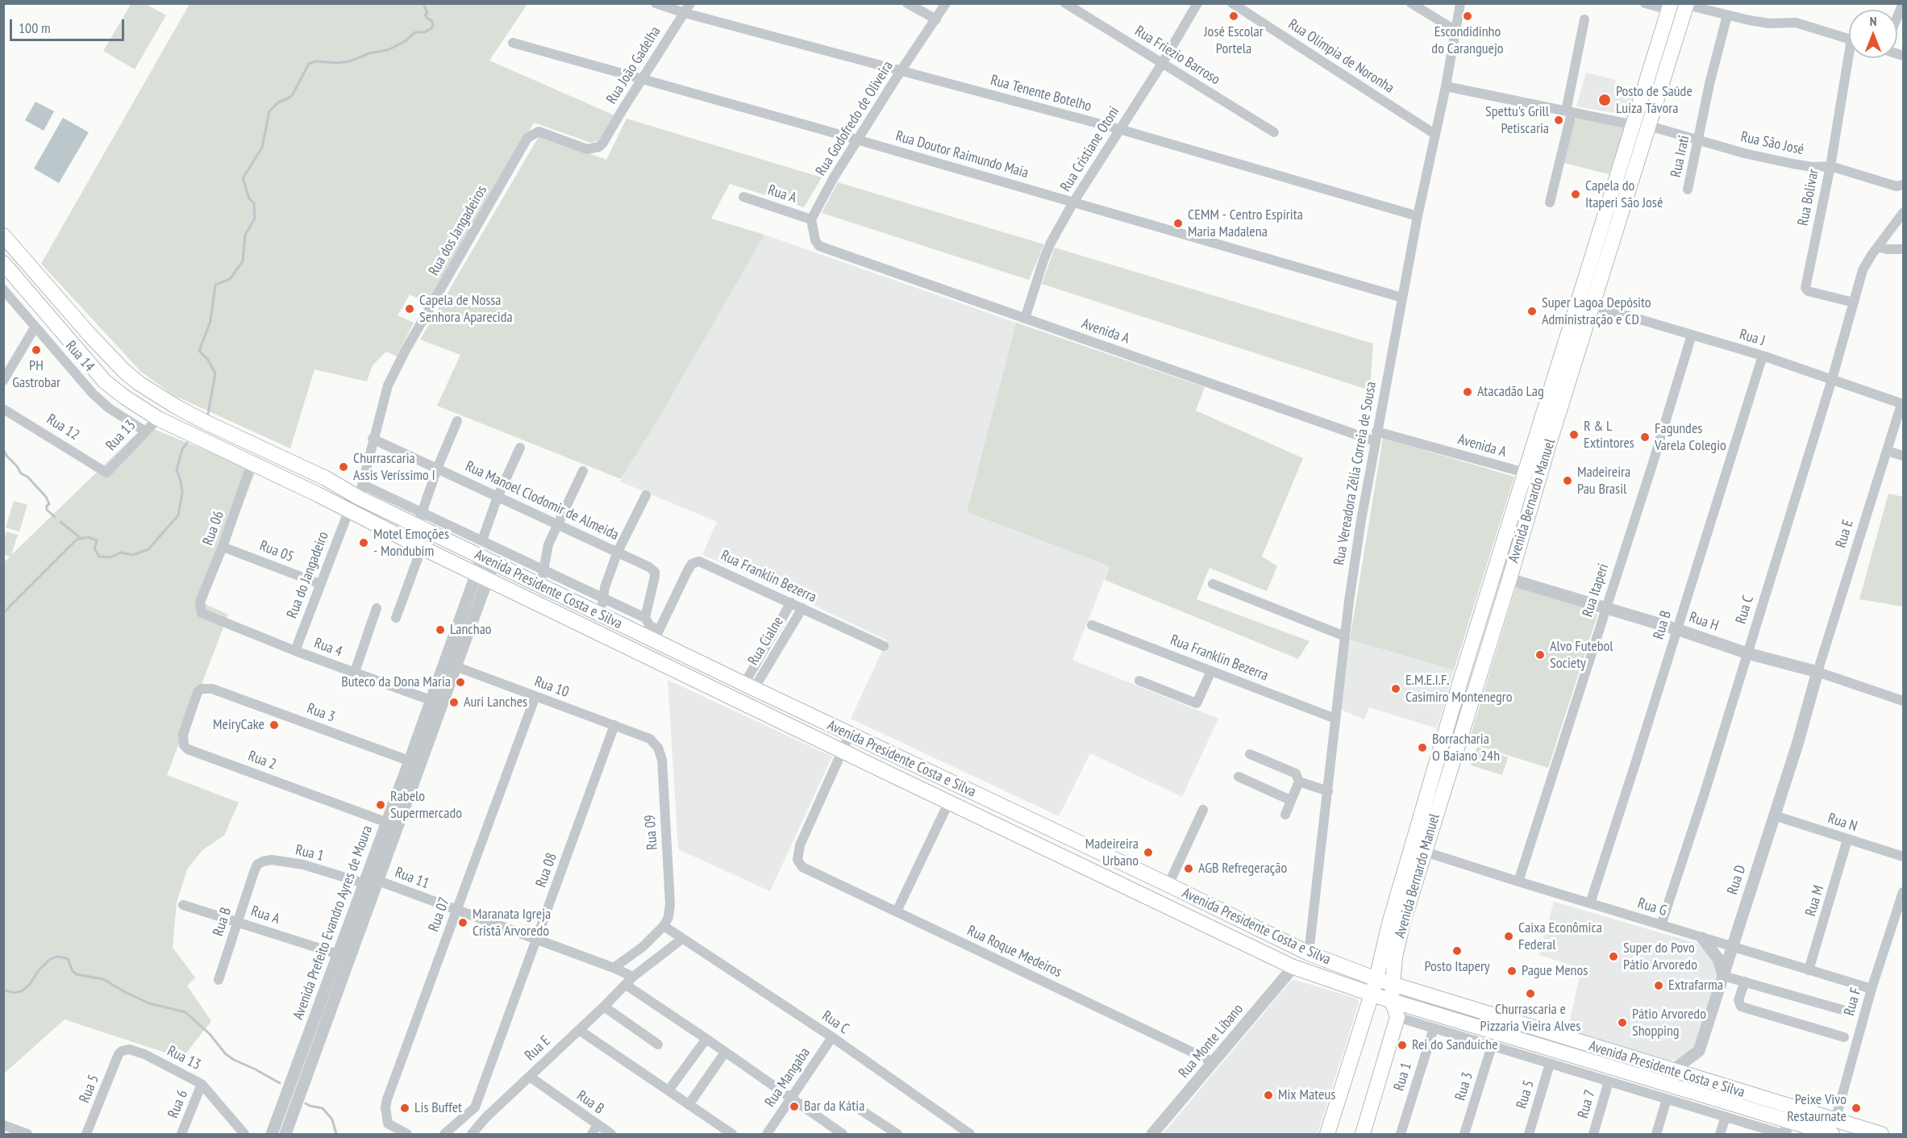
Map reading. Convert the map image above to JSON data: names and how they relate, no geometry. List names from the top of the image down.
{
  "streets": {
    "main road": ["Avenida Bernardo Manuel", "Avenida Presidente Costa e Silva"],
    "street": [
      "Rua Friezio Barroso",
      "Rua Olímpia de Noronha",
      "Rua João Gadelha",
      "Rua Tenente Botelho",
      "Rua Godofredo de Oliveira",
      "Rua São José",
      "Rua Cristiane Otoni",
      "Rua Doutor Raimundo Maia",
      "Rua Irati",
      "Rua A",
      "Rua Bolivar",
      "Rua dos Jangadeiros",
      "Avenida A",
      "Rua J",
      "Rua 14",
      "Rua 12",
      "Rua 13",
      "Rua Vereadora Zélia Correia de Sousa",
      "Rua Manoel Clodomir de Almeida",
      "Rua 06",
      "Rua E",
      "Rua 05",
      "Rua do Jangadeiro",
      "Rua Franklin Bezerra",
      "Rua Itaperi",
      "Rua C",
      "Rua H",
      "Rua B",
      "Rua Cialne",
      "Rua 4",
      "Rua 10",
      "Rua 3",
      "Rua 2",
      "Rua N",
      "Rua 09",
      "Rua 1",
      "Rua 08",
      "Rua 11",
      "Rua D",
      "Rua M",
      "Rua G",
      "Rua 07",
      "Avenida Prefeito Evandro Ayres de Moura",
      "Rua Roque Medeiros",
      "Rua F",
      "Rua Monte Líbano",
      "Rua Mangaba",
      "Rua 5",
      "Rua 6",
      "Rua 7"
    ]
  },
  "crossings": [
    ["Rua Friezio Barroso", "Rua Cristiane Otoni"],
    ["Rua Olímpia de Noronha", "Rua Vereadora Zélia Correia de Sousa"],
    ["Rua João Gadelha", "Rua Tenente Botelho"],
    ["Rua João Gadelha", "Rua Doutor Raimundo Maia"],
    ["Rua João Gadelha", "Rua dos Jangadeiros"],
    ["Rua Tenente Botelho", "Rua Godofredo de Oliveira"],
    ["Rua Tenente Botelho", "Rua Cristiane Otoni"],
    ["Rua Tenente Botelho", "Rua Vereadora Zélia Correia de Sousa"],
    ["Rua Godofredo de Oliveira", "Rua Doutor Raimundo Maia"],
    ["Rua Godofredo de Oliveira", "Rua A"],
    ["Rua Godofredo de Oliveira", "Avenida A"],
    ["Rua São José", "Rua Irati"],
    ["Rua São José", "Rua Bolivar"],
    ["Rua São José", "Avenida Bernardo Manuel"],
    ["Rua Cristiane Otoni", "Rua Doutor Raimundo Maia"],
    ["Rua Cristiane Otoni", "Avenida A"],
    ["Rua Doutor Raimundo Maia", "Rua Vereadora Zélia Correia de Sousa"],
    ["Rua A", "Avenida A"],
    ["Rua A", "Rua B"],
    ["Rua A", "Avenida Prefeito Evandro Ayres de Moura"],
    ["Rua Bolivar", "Rua C"],
    ["Rua dos Jangadeiros", "Rua Manoel Clodomir de Almeida"],
    ["Rua dos Jangadeiros", "Avenida Presidente Costa e Silva"],
    ["Avenida A", "Rua Vereadora Zélia Correia de Sousa"],
    ["Avenida A", "Avenida Bernardo Manuel"],
    ["Rua J", "Avenida Bernardo Manuel"],
    ["Rua J", "Rua E"],
    ["Rua J", "Rua Itaperi"],
    ["Rua J", "Rua C"],
    ["Rua J", "Rua B"],
    ["Rua 14", "Rua 13"],
    ["Rua 12", "Rua 13"],
    ["Rua 13", "Avenida Presidente Costa e Silva"],
    ["Rua 13", "Rua 5"],
    ["Rua 13", "Rua 6"],
    ["Rua Vereadora Zélia Correia de Sousa", "Rua Franklin Bezerra"],
    ["Rua Vereadora Zélia Correia de Sousa", "Avenida Presidente Costa e Silva"],
    ["Avenida Bernardo Manuel", "Avenida Presidente Costa e Silva"],
    ["Avenida Bernardo Manuel", "Rua H"],
    ["Avenida Bernardo Manuel", "Rua G"],
    ["Rua 06", "Rua 05"],
    ["Rua 06", "Avenida Presidente Costa e Silva"],
    ["Rua 06", "Rua 4"],
    ["Rua E", "Rua H"],
    ["Rua E", "Rua B"],
    ["Rua E", "Rua D"],
    ["Rua 05", "Rua do Jangadeiro"],
    ["Rua do Jangadeiro", "Avenida Presidente Costa e Silva"],
    ["Rua do Jangadeiro", "Rua 4"],
    ["Rua Franklin Bezerra", "Avenida Presidente Costa e Silva"],
    ["Rua Franklin Bezerra", "Rua Cialne"],
    ["Avenida Presidente Costa e Silva", "Rua Cialne"],
    ["Avenida Presidente Costa e Silva", "Rua D"],
    ["Avenida Presidente Costa e Silva", "Avenida Prefeito Evandro Ayres de Moura"],
    ["Avenida Presidente Costa e Silva", "Rua Roque Medeiros"],
    ["Avenida Presidente Costa e Silva", "Rua F"],
    ["Avenida Presidente Costa e Silva", "Rua Monte Líbano"],
    ["Rua Itaperi", "Rua H"],
    ["Rua Itaperi", "Rua G"],
    ["Rua C", "Rua H"],
    ["Rua C", "Rua G"],
    ["Rua C", "Rua Mangaba"],
    ["Rua H", "Rua B"],
    ["Rua H", "Rua D"],
    ["Rua B", "Rua 1"],
    ["Rua B", "Rua G"],
    ["Rua 4", "Avenida Prefeito Evandro Ayres de Moura"],
    ["Rua 10", "Rua 09"],
    ["Rua 10", "Rua 08"],
    ["Rua 10", "Rua 07"],
    ["Rua 10", "Avenida Prefeito Evandro Ayres de Moura"],
    ["Rua 3", "Rua 2"],
    ["Rua 3", "Avenida Prefeito Evandro Ayres de Moura"],
    ["Rua 2", "Avenida Prefeito Evandro Ayres de Moura"],
    ["Rua N", "Rua D"],
    ["Rua N", "Rua M"],
    ["Rua 09", "Rua 11"],
    ["Rua 1", "Rua 11"],
    ["Rua 1", "Avenida Prefeito Evandro Ayres de Moura"],
    ["Rua 08", "Rua 11"],
    ["Rua 11", "Rua 07"],
    ["Rua 11", "Avenida Prefeito Evandro Ayres de Moura"],
    ["Rua D", "Rua G"],
    ["Rua M", "Rua G"],
    ["Rua G", "Rua F"],
    ["Rua Roque Medeiros", "Rua Monte Líbano"]
  ],
  "places": [
    "José Escolar Portela",
    "Escondidinho do Caranguejo",
    "Posto de Saúde Luiza Távora",
    "Spettu's Grill Petiscaria",
    "Capela do Itaperi São José",
    "CEMM - Centro Espírita Maria Madalena",
    "Capela de Nossa Senhora Aparecida",
    "Super Lagoa Depósito Administração e CD",
    "PH Gastrobar",
    "Atacadão Lag",
    "R & L Extintores",
    "Fagundes Varela Colegio",
    "Churrascaria Assis Veríssimo I",
    "Madeireira Pau Brasil",
    "Motel Emoções - Mondubim",
    "Lanchao",
    "Alvo Futebol Society",
    "Buteco da Dona Maria",
    "E.M.E.I.F. Casimiro Montenegro",
    "Auri Lanches",
    "MeiryCake",
    "Borracharia O Baiano 24h",
    "Rabelo Supermercado",
    "Madeireira Urbano",
    "AGB Refregeração",
    "Maranata Igreja Cristã Arvoredo",
    "Caixa Econômica Federal",
    "Posto Itapery",
    "Super do Povo Pátio Arvoredo",
    "Pague Menos",
    "Extrafarma",
    "Churrascaria e Pizzaria Vieira Alves",
    "Pátio Arvoredo Shopping",
    "Rei do Sanduíche",
    "Mix Mateus",
    "Bar da Kátia",
    "Lis Buffet",
    "Peixe Vivo Restaurnate"
  ],
  "scale_bar": "100 m",
  "north": "top"
}
